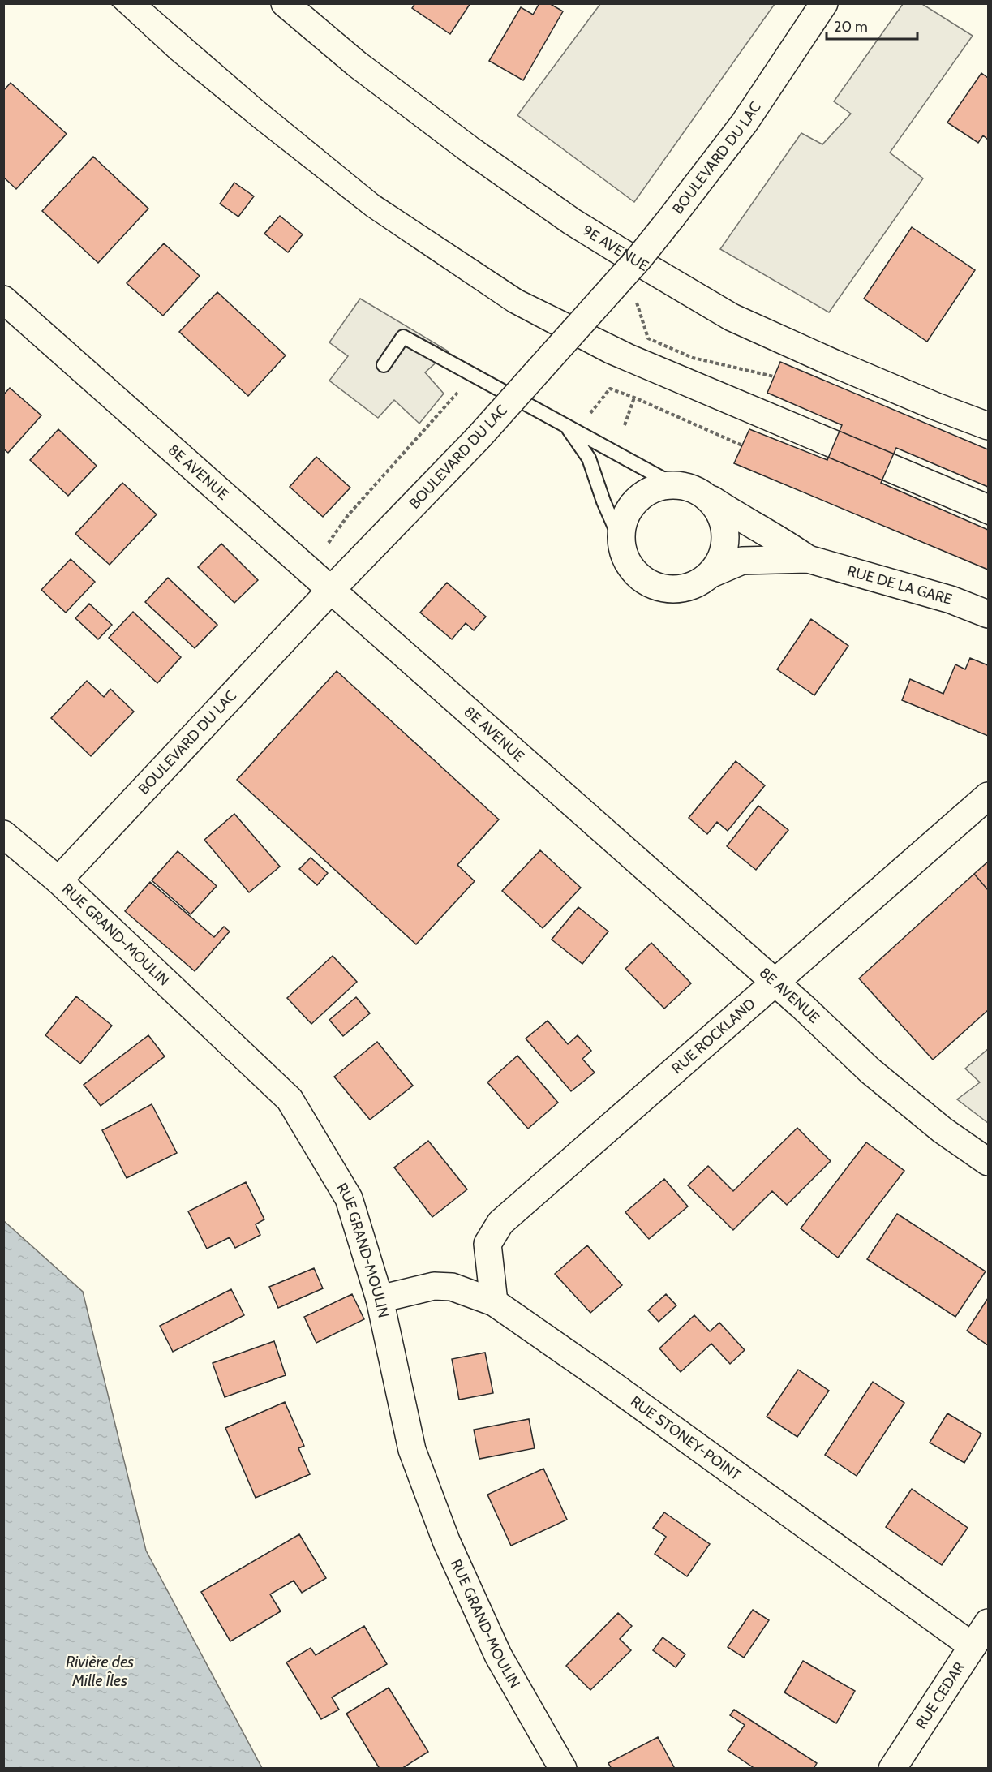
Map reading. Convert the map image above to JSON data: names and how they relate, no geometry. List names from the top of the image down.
{
  "streets": {
    "street": [
      "BOULEVARD DU LAC",
      "9E AVENUE",
      "8E AVENUE",
      "RUE DE LA GARE",
      "RUE GRAND-MOULIN",
      "RUE ROCKLAND",
      "RUE STONEY-POINT",
      "RUE CEDAR"
    ]
  },
  "crossings": [
    ["BOULEVARD DU LAC", "8E AVENUE"],
    ["BOULEVARD DU LAC", "RUE GRAND-MOULIN"],
    ["8E AVENUE", "RUE ROCKLAND"],
    ["RUE GRAND-MOULIN", "RUE STONEY-POINT"],
    ["RUE ROCKLAND", "RUE STONEY-POINT"],
    ["RUE STONEY-POINT", "RUE CEDAR"]
  ],
  "water": ["Rivière des Mille Îles"],
  "scale_bar": "20 m"
}
